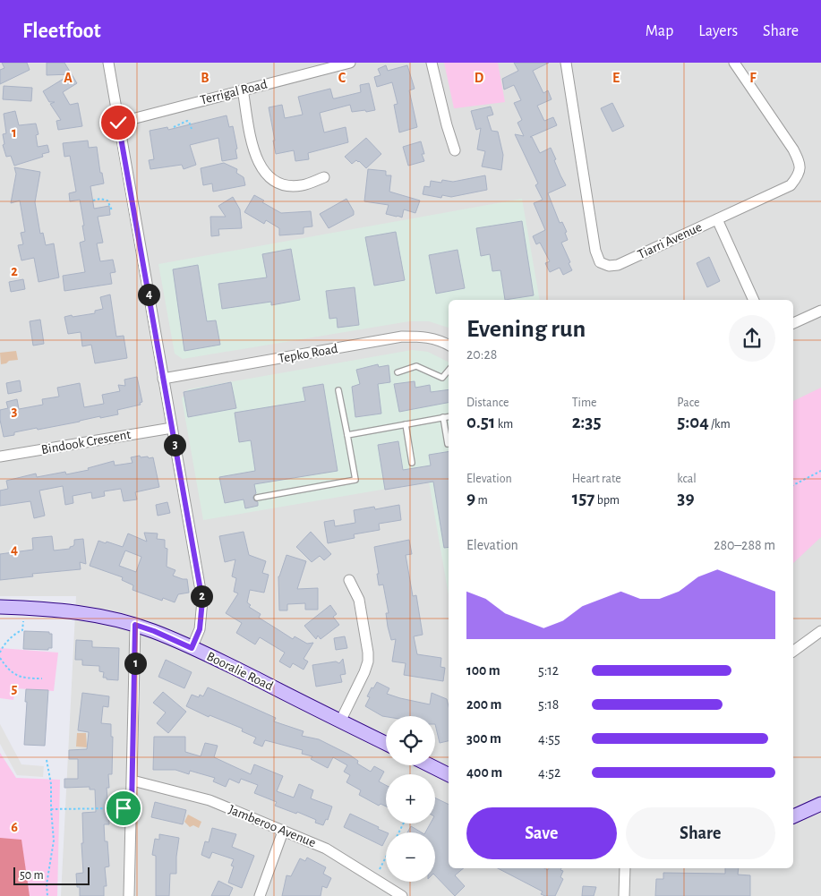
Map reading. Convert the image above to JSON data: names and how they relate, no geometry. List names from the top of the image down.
{
  "streets": {
    "street": [
      "Terrigal Road",
      "Tiarri Avenue",
      "Tepko Road",
      "Bindook Crescent",
      "Booralie Road",
      "Jamberoo Avenue"
    ]
  },
  "scale_bar": "50 m",
  "page": {
    "header": "Fleetfoot",
    "nav": ["Map", "Layers", "Share"],
    "pins": [
      "4",
      "3",
      "2",
      "1"
    ],
    "heading": ["Evening run", "20:28"],
    "stats": [
      ["Distance", "0.51 km"],
      ["Time", "2:35"],
      ["Pace", "5:04 /km"],
      ["Elevation", "9 m"],
      ["Heart rate", "157 bpm"],
      ["kcal", "39"]
    ],
    "chart": ["Elevation", "280–288 m"],
    "list": [
      {
        "name": "100 m",
        "note": "5:12"
      },
      {
        "name": "200 m",
        "note": "5:18"
      },
      {
        "name": "300 m",
        "note": "4:55"
      },
      {
        "name": "400 m",
        "note": "4:52"
      }
    ],
    "map_buttons": ["+", "−"],
    "buttons": ["Save", "Share"],
    "scale": "50 m"
  },
  "grid": {
    "columns": [
      "A",
      "B",
      "C",
      "D",
      "E",
      "F"
    ],
    "rows": [
      "1",
      "2",
      "3",
      "4",
      "5",
      "6"
    ]
  }
}
